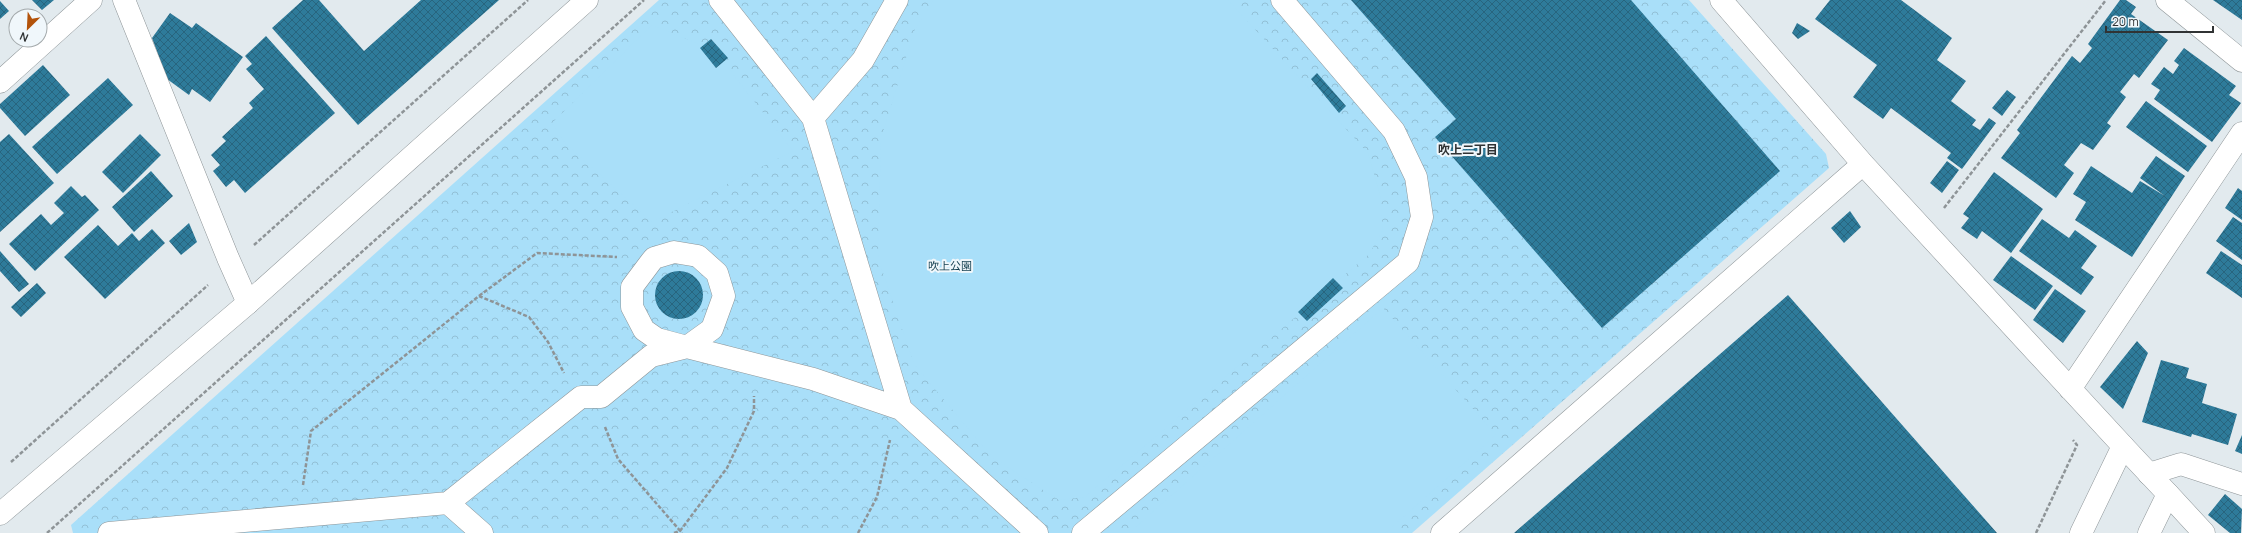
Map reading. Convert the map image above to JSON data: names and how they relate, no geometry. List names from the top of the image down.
{
  "districts": ["吹上二丁目"],
  "parks": ["吹上公園"],
  "scale_bar": "20 m",
  "north": "bottom left"
}
